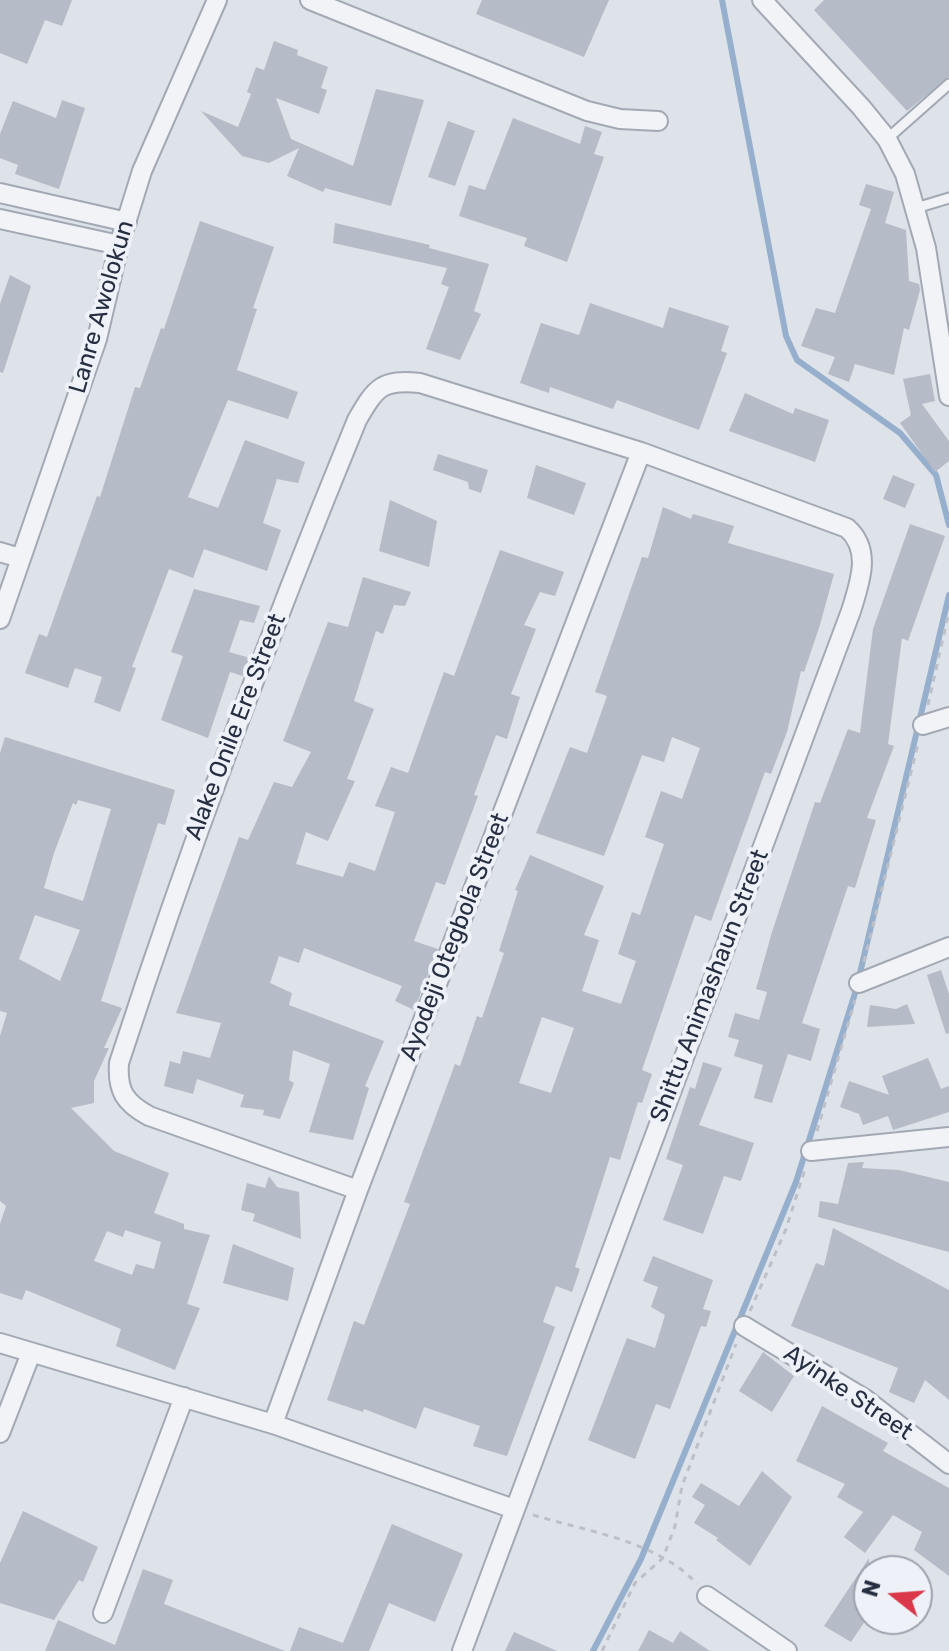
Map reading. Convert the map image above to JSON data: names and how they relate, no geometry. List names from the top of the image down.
{
  "streets": {
    "street": [
      "Lanre Awolokun",
      "Alake Onile Ere Street",
      "Ayodeji Otegbola Street",
      "Shittu Animashaun Street",
      "Ayinke Street"
    ]
  },
  "crossings": [
    ["Alake Onile Ere Street", "Ayodeji Otegbola Street"],
    ["Alake Onile Ere Street", "Shittu Animashaun Street"],
    ["Ayodeji Otegbola Street", "Shittu Animashaun Street"]
  ],
  "north": "left"
}
